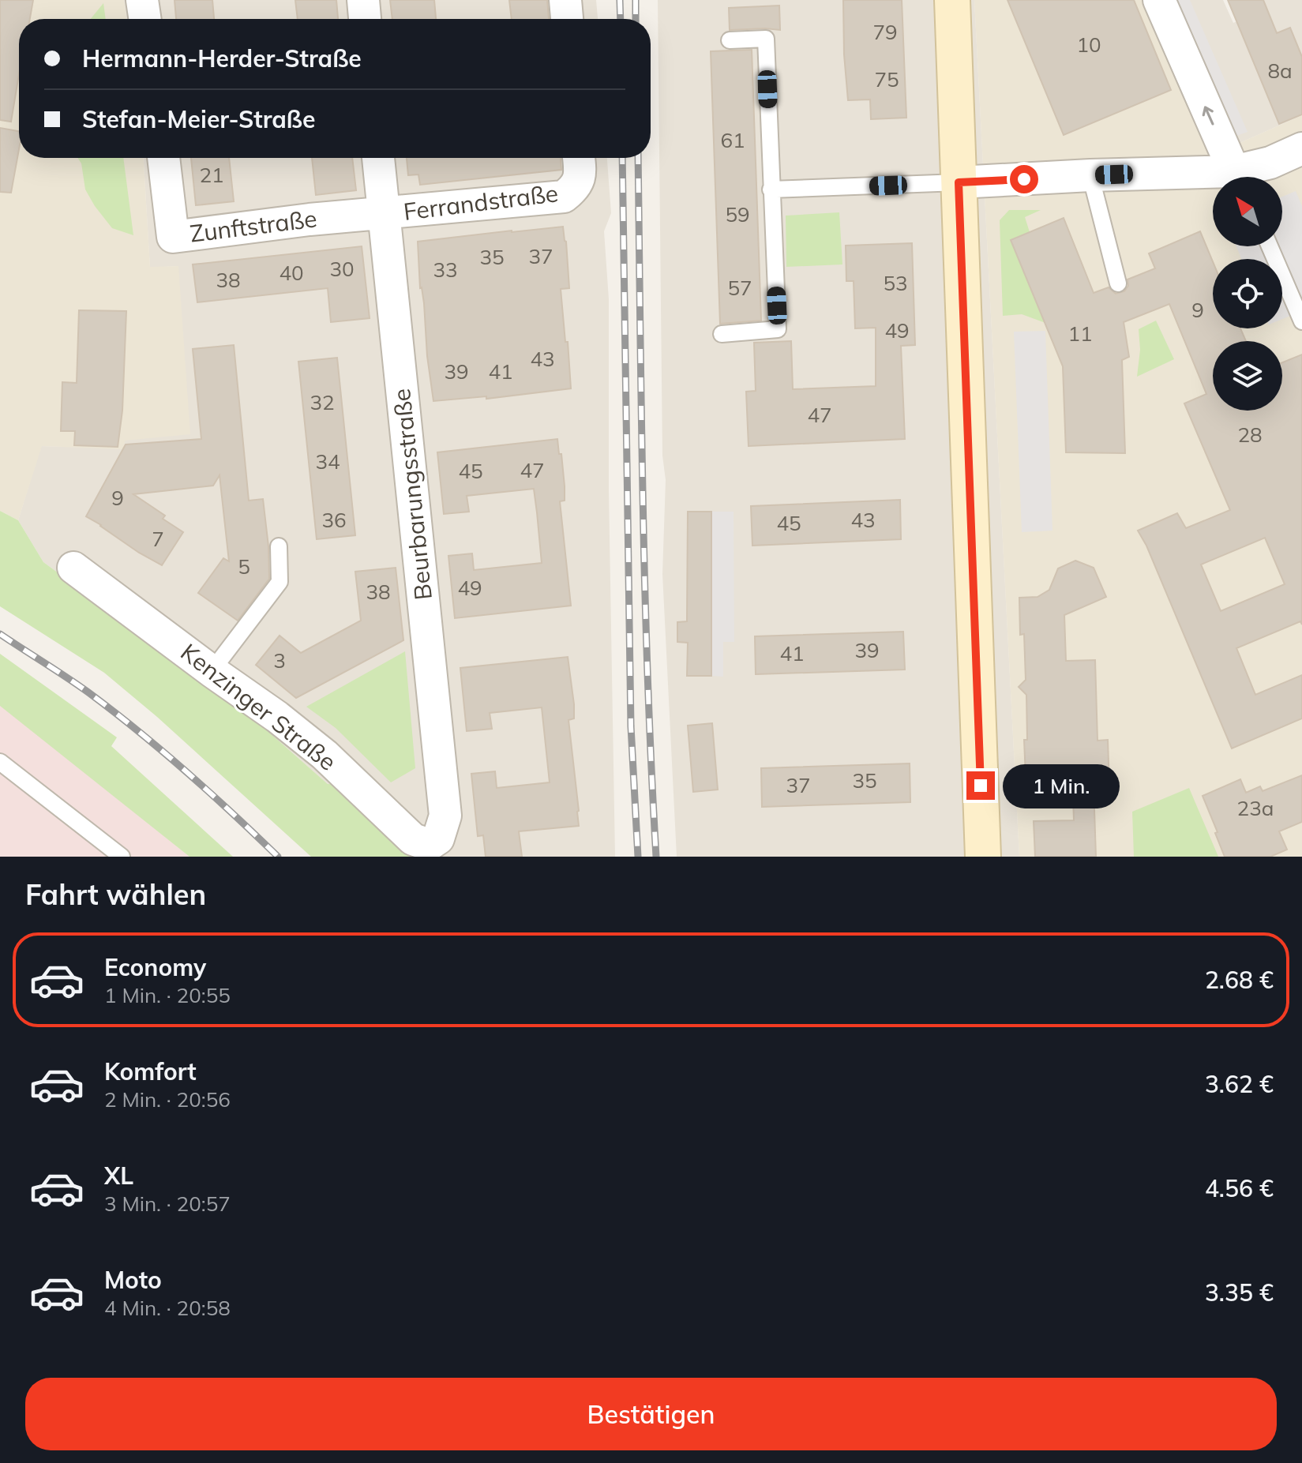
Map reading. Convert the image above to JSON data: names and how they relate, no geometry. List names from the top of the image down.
{
  "streets": {
    "street": [
      "Ferrandstraße",
      "Zunftstraße",
      "Beurbarungsstraße",
      "Kenzinger Straße"
    ]
  },
  "crossings": [
    ["Ferrandstraße", "Zunftstraße"],
    ["Ferrandstraße", "Beurbarungsstraße"],
    ["Zunftstraße", "Beurbarungsstraße"],
    ["Beurbarungsstraße", "Kenzinger Straße"]
  ],
  "house_numbers": [
    "79",
    "10",
    "8a",
    "75",
    "61",
    "21",
    "59",
    "37",
    "35",
    "30",
    "33",
    "40",
    "38",
    "53",
    "57",
    "9",
    "49",
    "11",
    "43",
    "39",
    "41",
    "32",
    "47",
    "28",
    "34",
    "47",
    "45",
    "9",
    "36",
    "43",
    "45",
    "7",
    "5",
    "49",
    "38",
    "39",
    "41",
    "3",
    "35",
    "37",
    "23a"
  ],
  "north": "top left",
  "page": {
    "banner": ["Hermann-Herder-Straße", "Stefan-Meier-Straße"],
    "bubble": "1 Min.",
    "heading": "Fahrt wählen",
    "list": [
      {
        "name": "Economy",
        "note": "1 Min. · 20:55",
        "value": "2.68 €"
      },
      {
        "name": "Komfort",
        "note": "2 Min. · 20:56",
        "value": "3.62 €"
      },
      {
        "name": "XL",
        "note": "3 Min. · 20:57",
        "value": "4.56 €"
      },
      {
        "name": "Moto",
        "note": "4 Min. · 20:58",
        "value": "3.35 €"
      }
    ],
    "buttons": "Bestätigen"
  }
}
